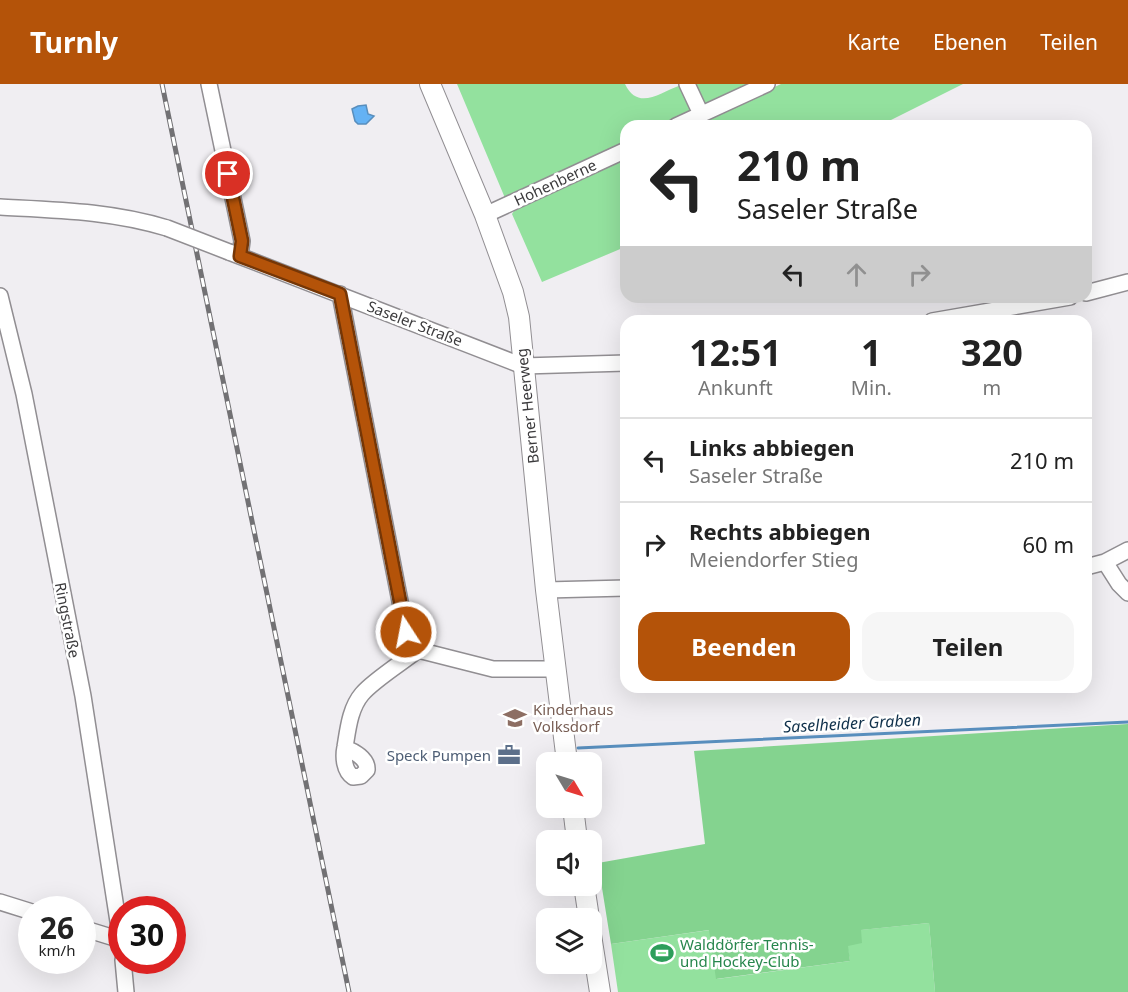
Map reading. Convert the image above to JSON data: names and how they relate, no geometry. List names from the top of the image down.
{
  "streets": {
    "main road": ["Berner Heerweg"],
    "street": ["Hohenberne", "Saseler Straße", "Ringstraße"]
  },
  "crossings": [
    ["Hohenberne", "Berner Heerweg"],
    ["Saseler Straße", "Berner Heerweg"]
  ],
  "water": ["Saselheider Graben"],
  "places": {
    "school or university": ["Kinderhaus Volksdorf"],
    "office": ["Speck Pumpen"],
    "sports": ["Walddörfer Tennis- und Hockey-Club"]
  },
  "north": "bottom right",
  "page": {
    "header": "Turnly",
    "nav": ["Karte", "Ebenen", "Teilen"],
    "turn": ["210 m", "Saseler Straße"],
    "eta": [
      "12:51",
      "Ankunft",
      "1",
      "Min.",
      "320",
      "m"
    ],
    "list": [
      {
        "name": "Links abbiegen",
        "note": "Saseler Straße",
        "value": "210 m"
      },
      {
        "name": "Rechts abbiegen",
        "note": "Meiendorfer Stieg",
        "value": "60 m"
      }
    ],
    "buttons": ["Beenden", "Teilen"],
    "speed": "26 km/h",
    "limit": "30"
  }
}
